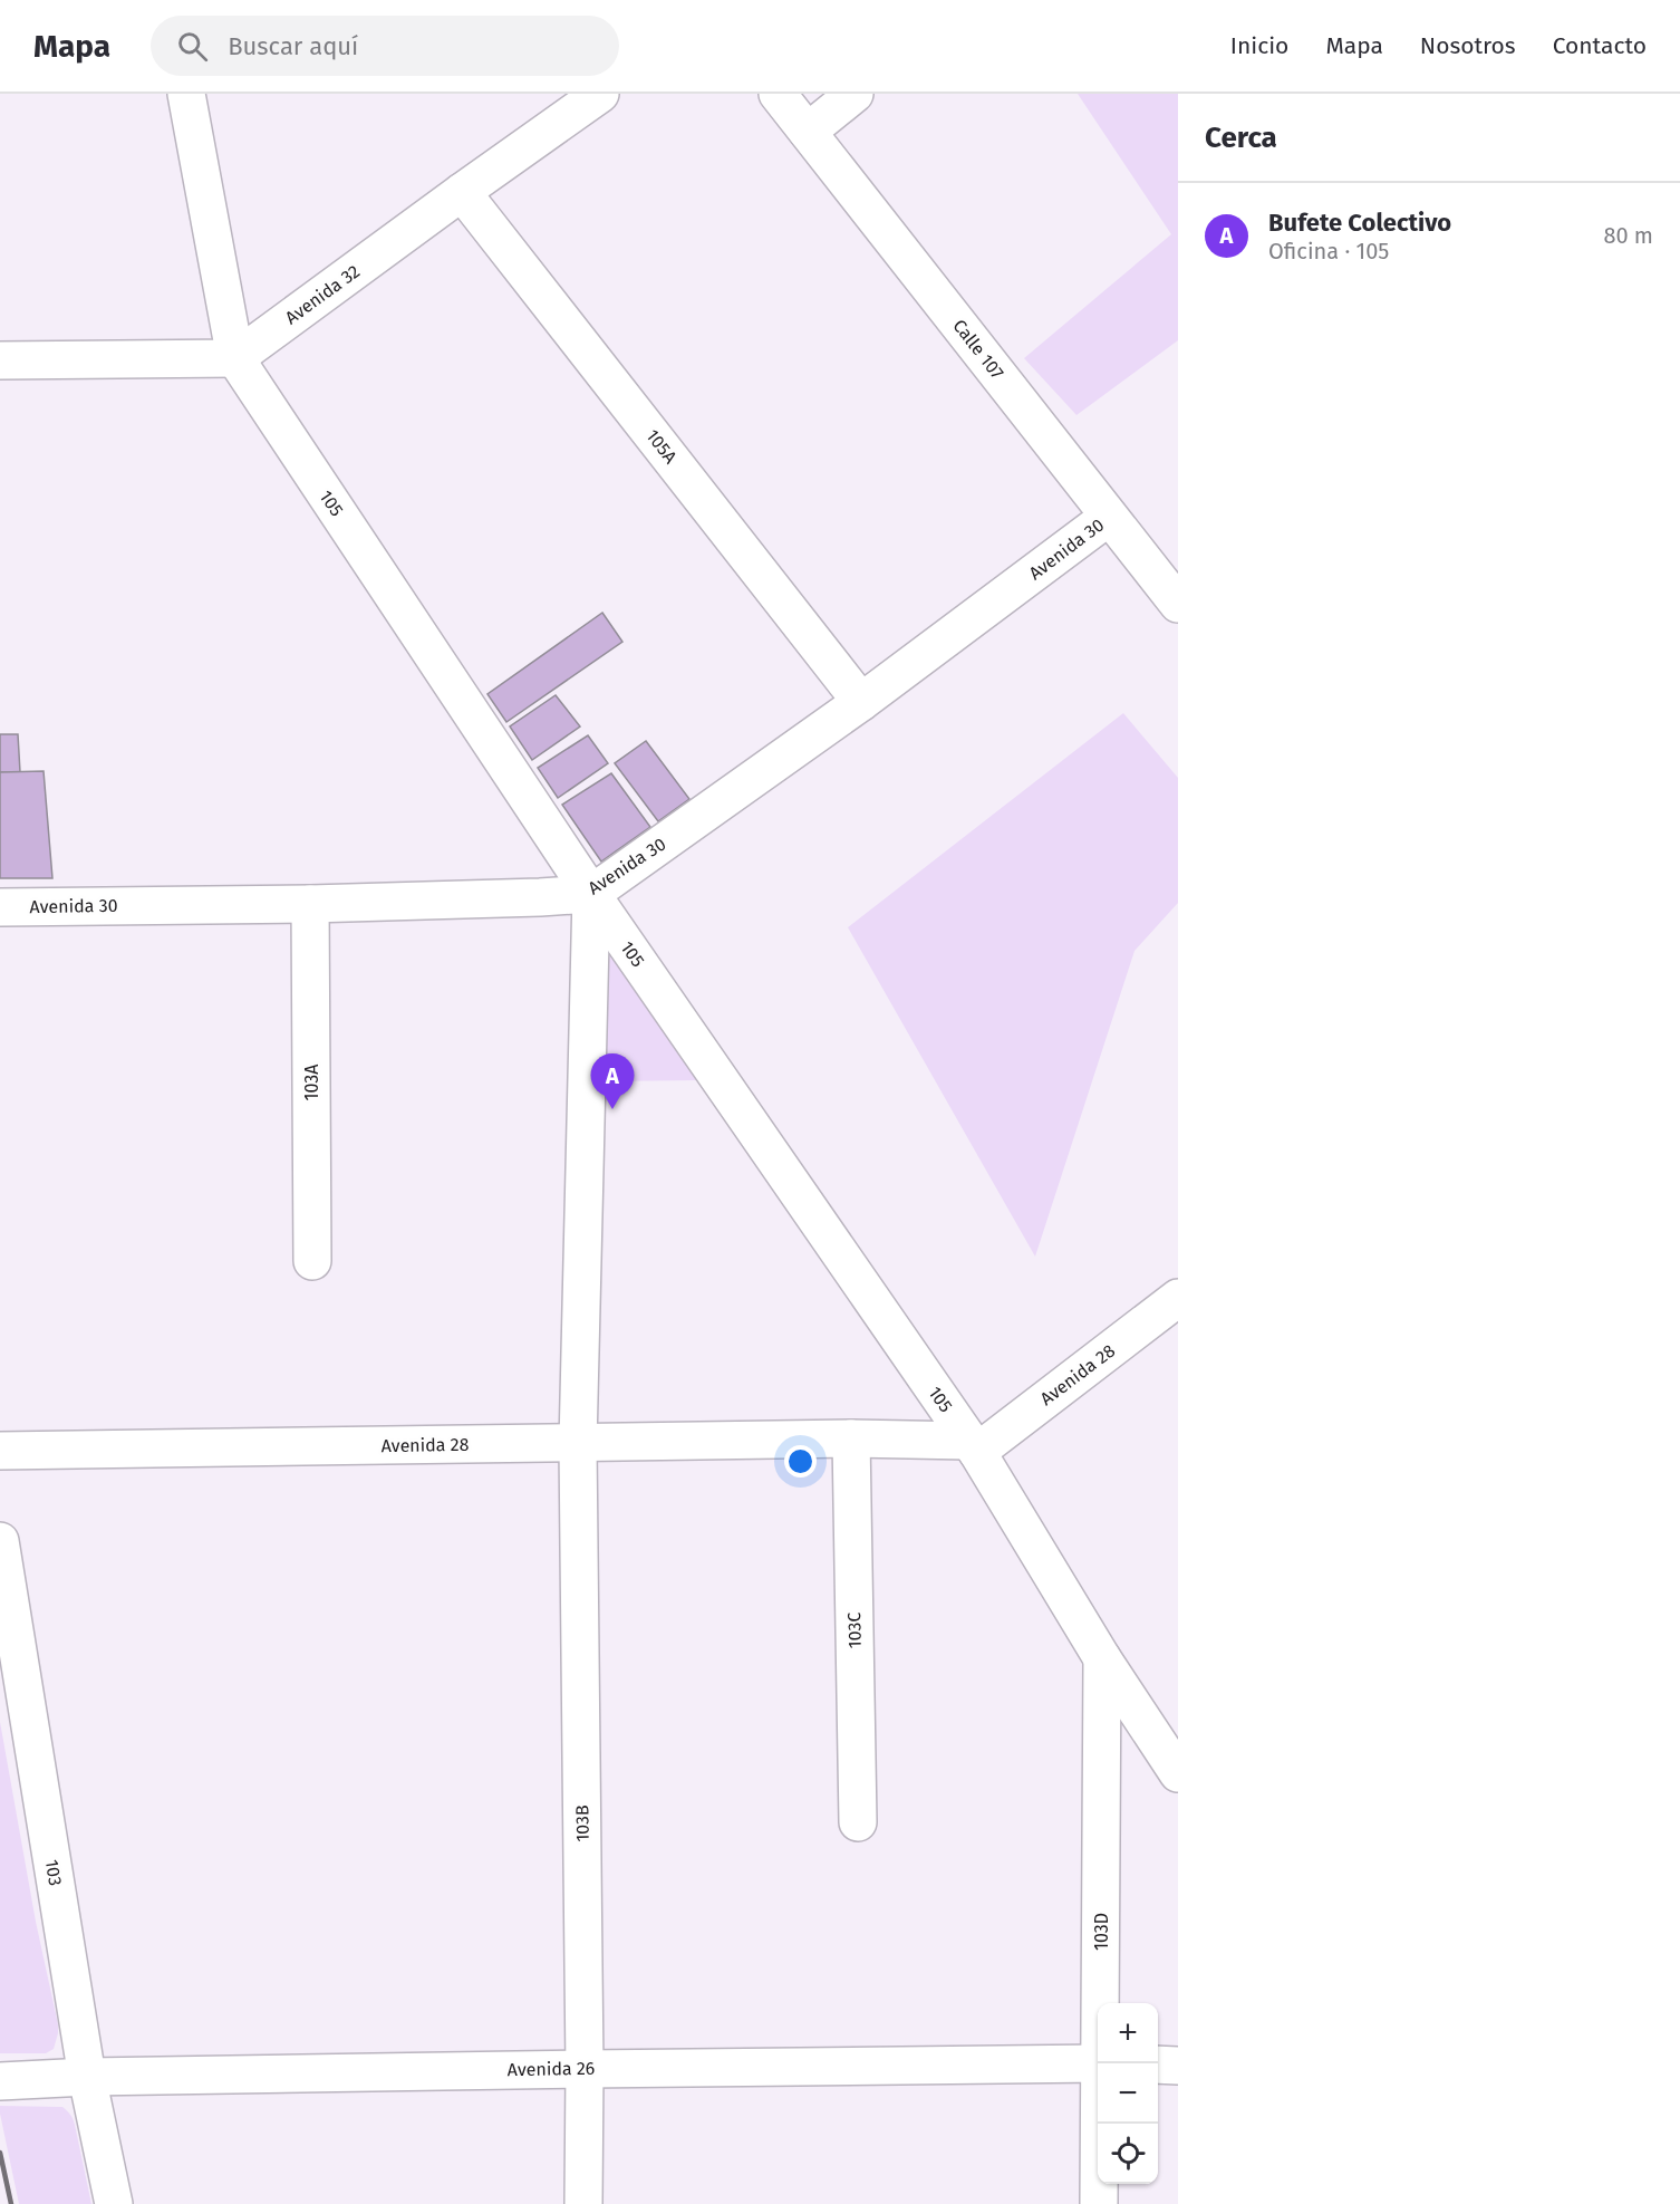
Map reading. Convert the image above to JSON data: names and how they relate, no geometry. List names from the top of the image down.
{
  "streets": {
    "street": [
      "Avenida 32",
      "Calle 107",
      "105A",
      "105",
      "Avenida 30",
      "103A",
      "Avenida 28",
      "103C",
      "103B",
      "103",
      "103D",
      "Avenida 26"
    ]
  },
  "crossings": [
    ["Avenida 32", "105A"],
    ["Avenida 32", "105"],
    ["Calle 107", "Avenida 30"],
    ["105A", "Avenida 30"],
    ["105", "Avenida 30"],
    ["105", "Avenida 28"],
    ["105", "103B"],
    ["105", "103D"],
    ["Avenida 30", "103A"],
    ["Avenida 30", "103B"],
    ["Avenida 28", "103C"],
    ["Avenida 28", "103B"],
    ["103B", "Avenida 26"],
    ["103", "Avenida 26"]
  ],
  "page": {
    "header": "Mapa",
    "search": "Buscar aquí",
    "nav": [
      "Inicio",
      "Mapa",
      "Nosotros",
      "Contacto"
    ],
    "heading": "Cerca",
    "list": [
      {
        "mark": "A",
        "name": "Bufete Colectivo",
        "note": "Oficina · 105",
        "value": "80 m"
      }
    ],
    "pins": "A",
    "map_buttons": ["+", "−"]
  }
}
